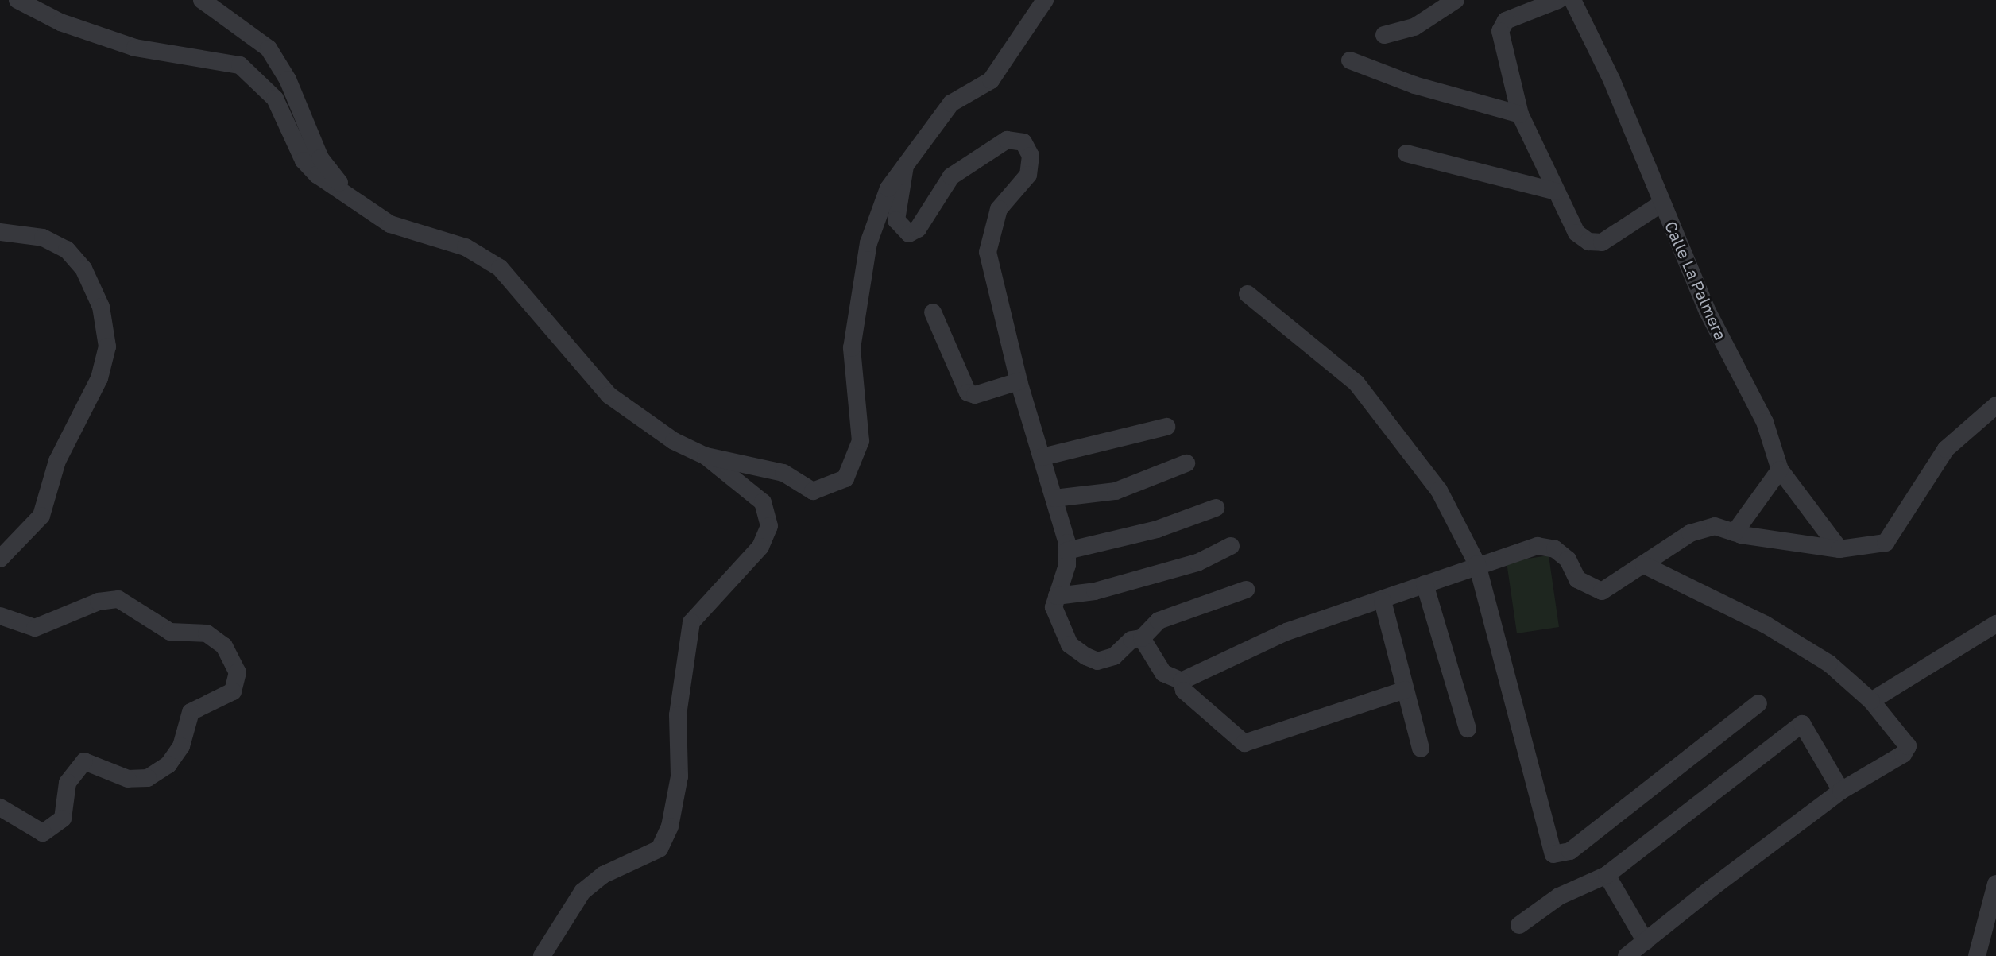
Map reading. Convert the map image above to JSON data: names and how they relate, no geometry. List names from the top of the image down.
{
  "streets": {
    "street": ["Calle La Palmera"]
  }
}
